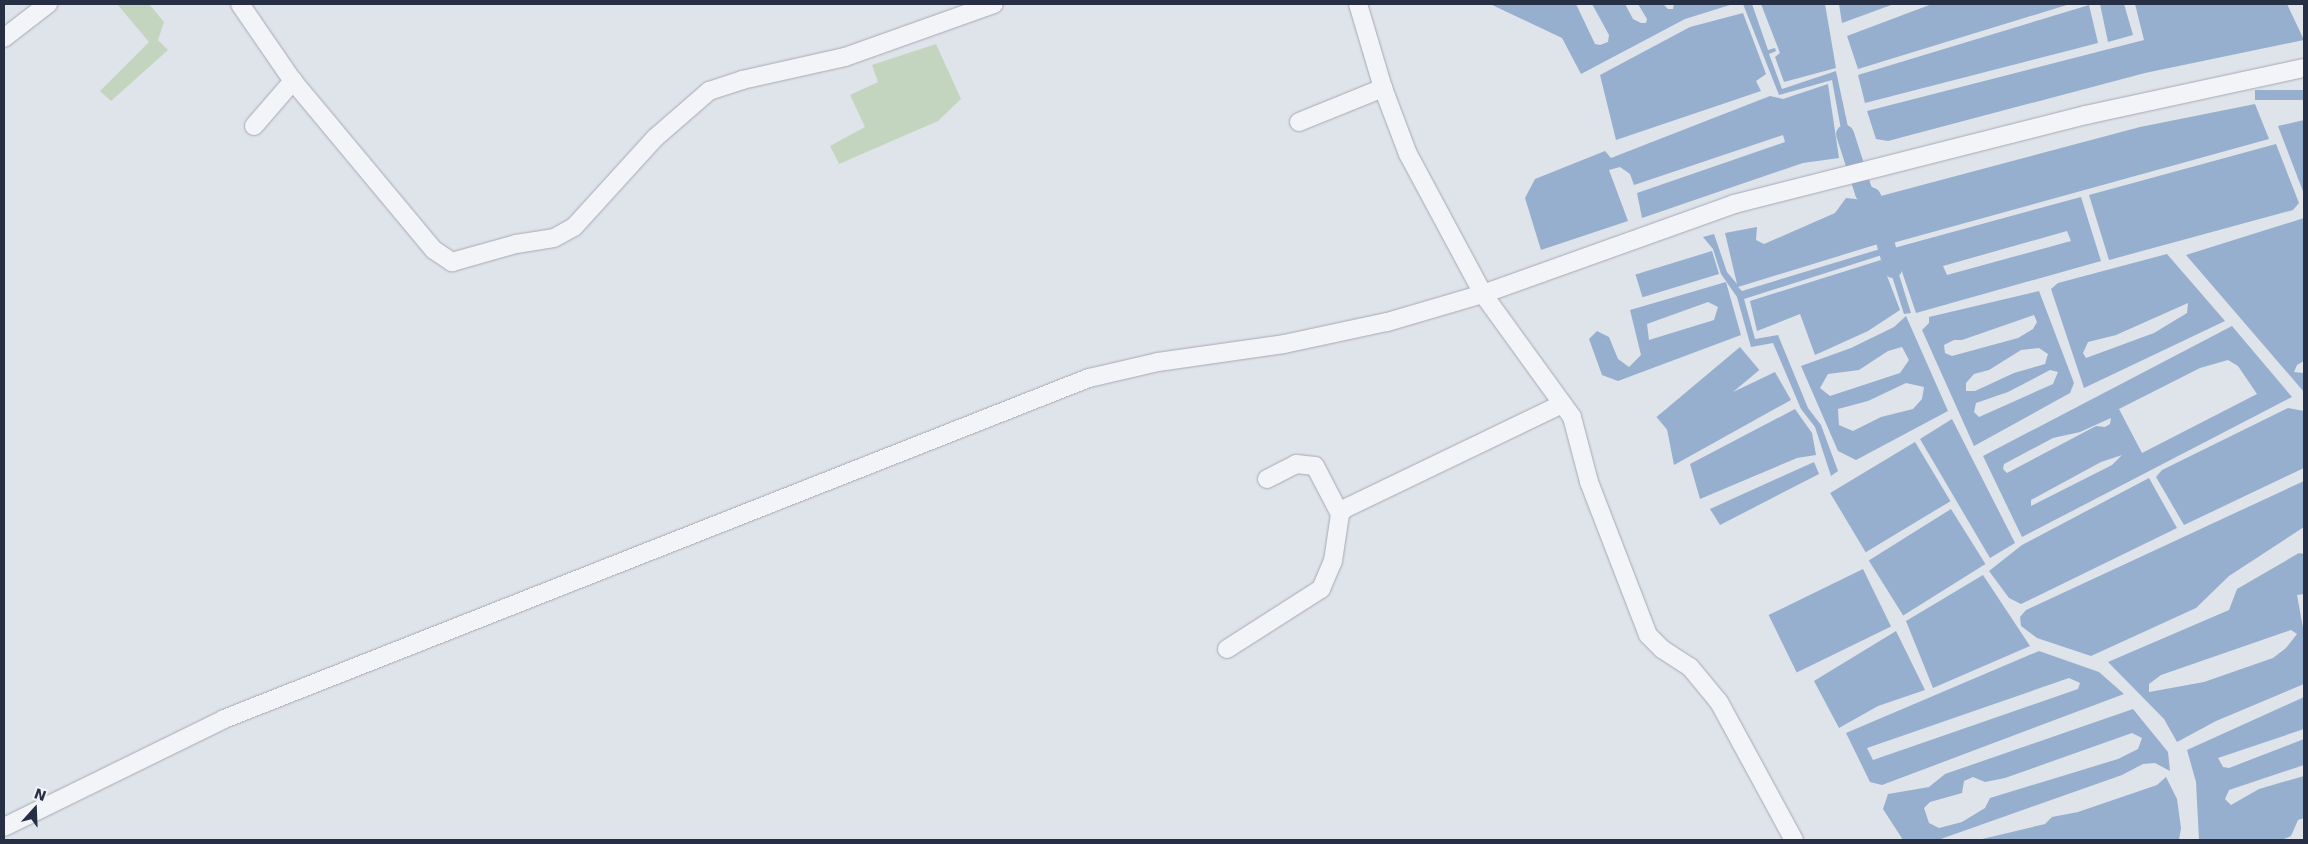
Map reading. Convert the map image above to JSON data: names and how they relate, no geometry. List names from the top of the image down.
{
  "north": "top"
}
